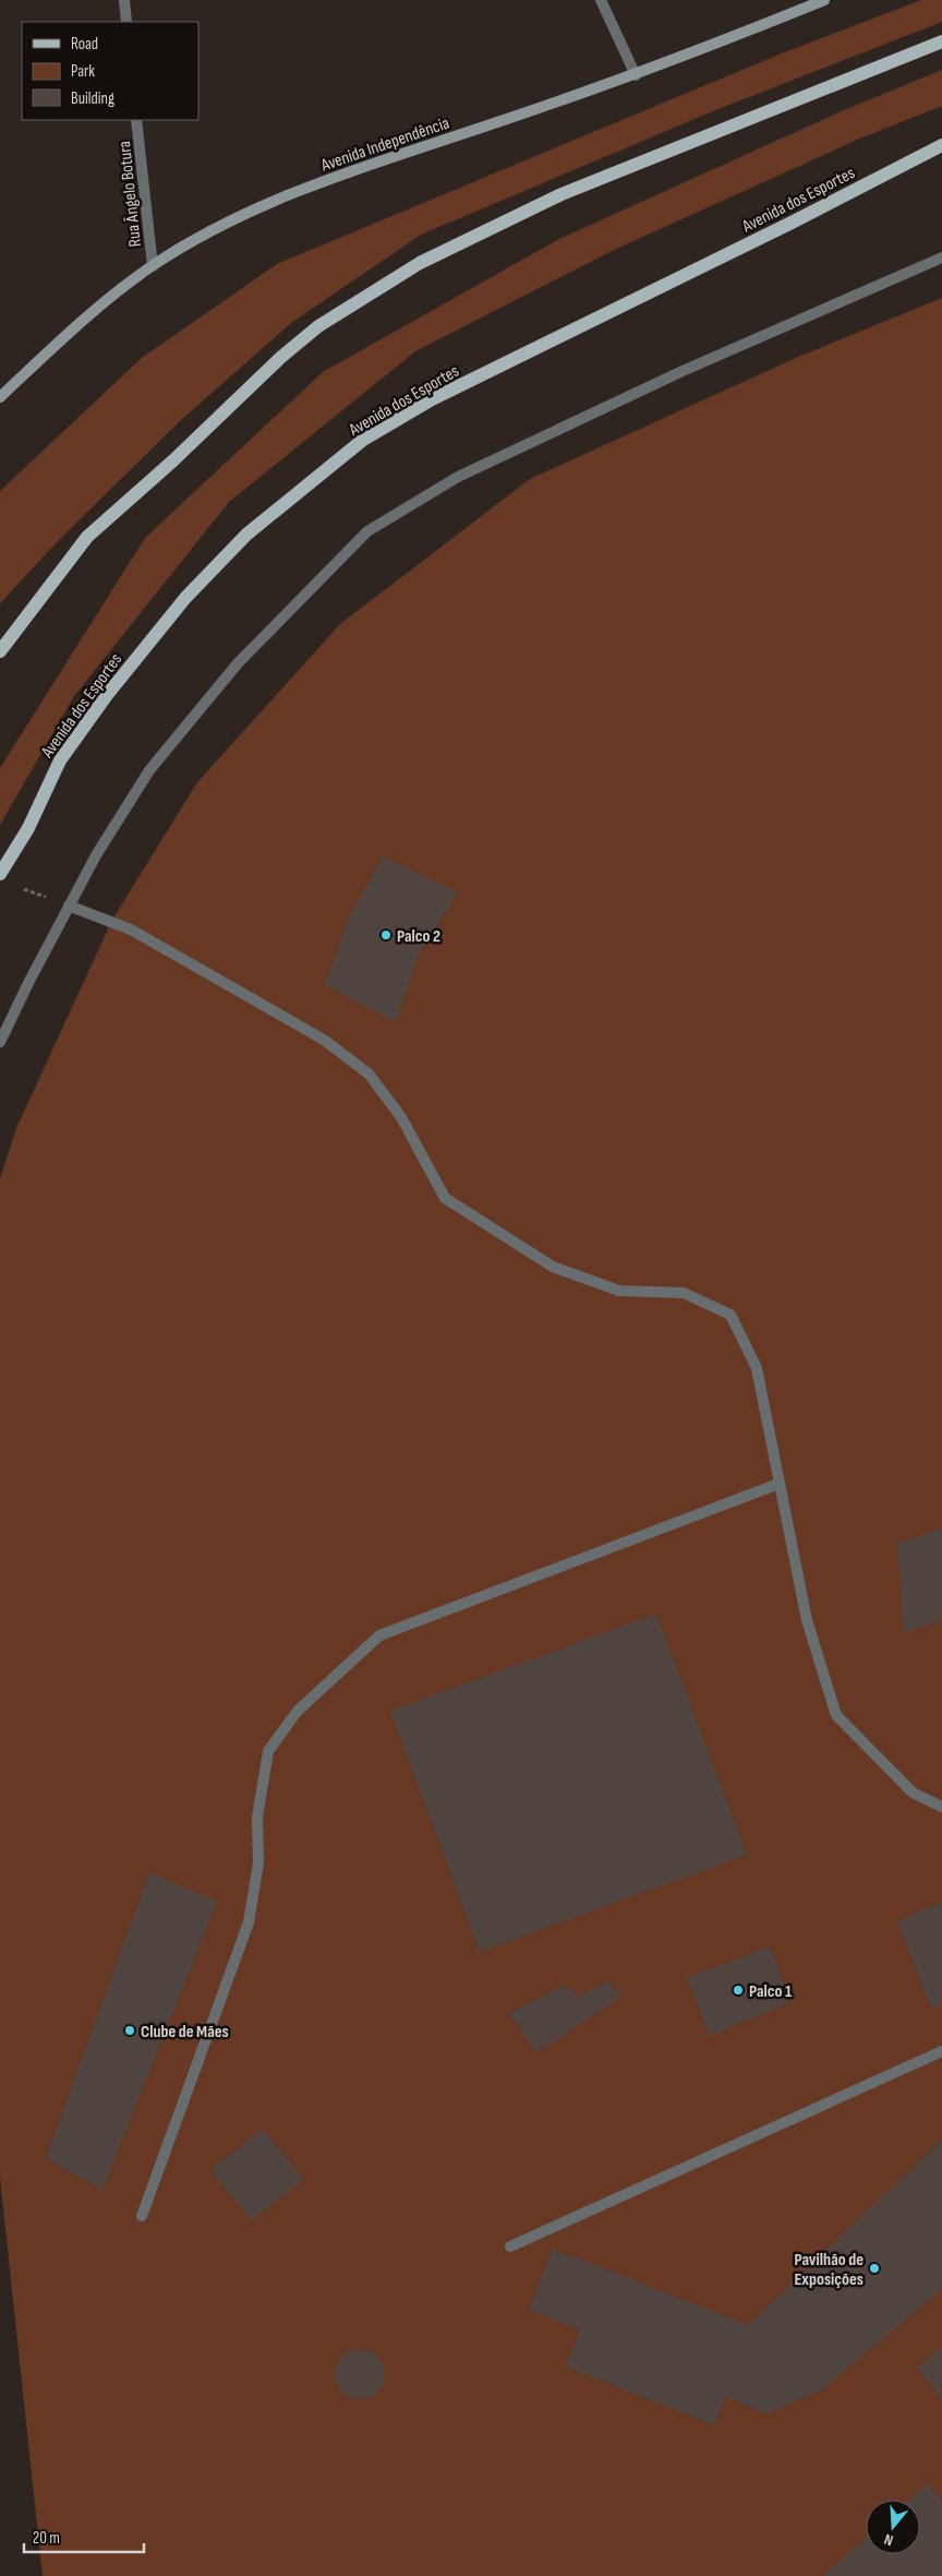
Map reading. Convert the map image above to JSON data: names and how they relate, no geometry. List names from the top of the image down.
{
  "streets": {
    "main road": ["Avenida dos Esportes"],
    "street": ["Avenida Independência", "Rua Ângelo Botura"]
  },
  "crossings": [
    ["Avenida Independência", "Rua Ângelo Botura"]
  ],
  "places": [
    "Palco 2",
    "Palco 1",
    "Clube de Mães",
    "Pavilhão de Exposições"
  ],
  "legend": ["Road", "Park", "Building"],
  "scale_bar": "20 m",
  "north": "bottom"
}
